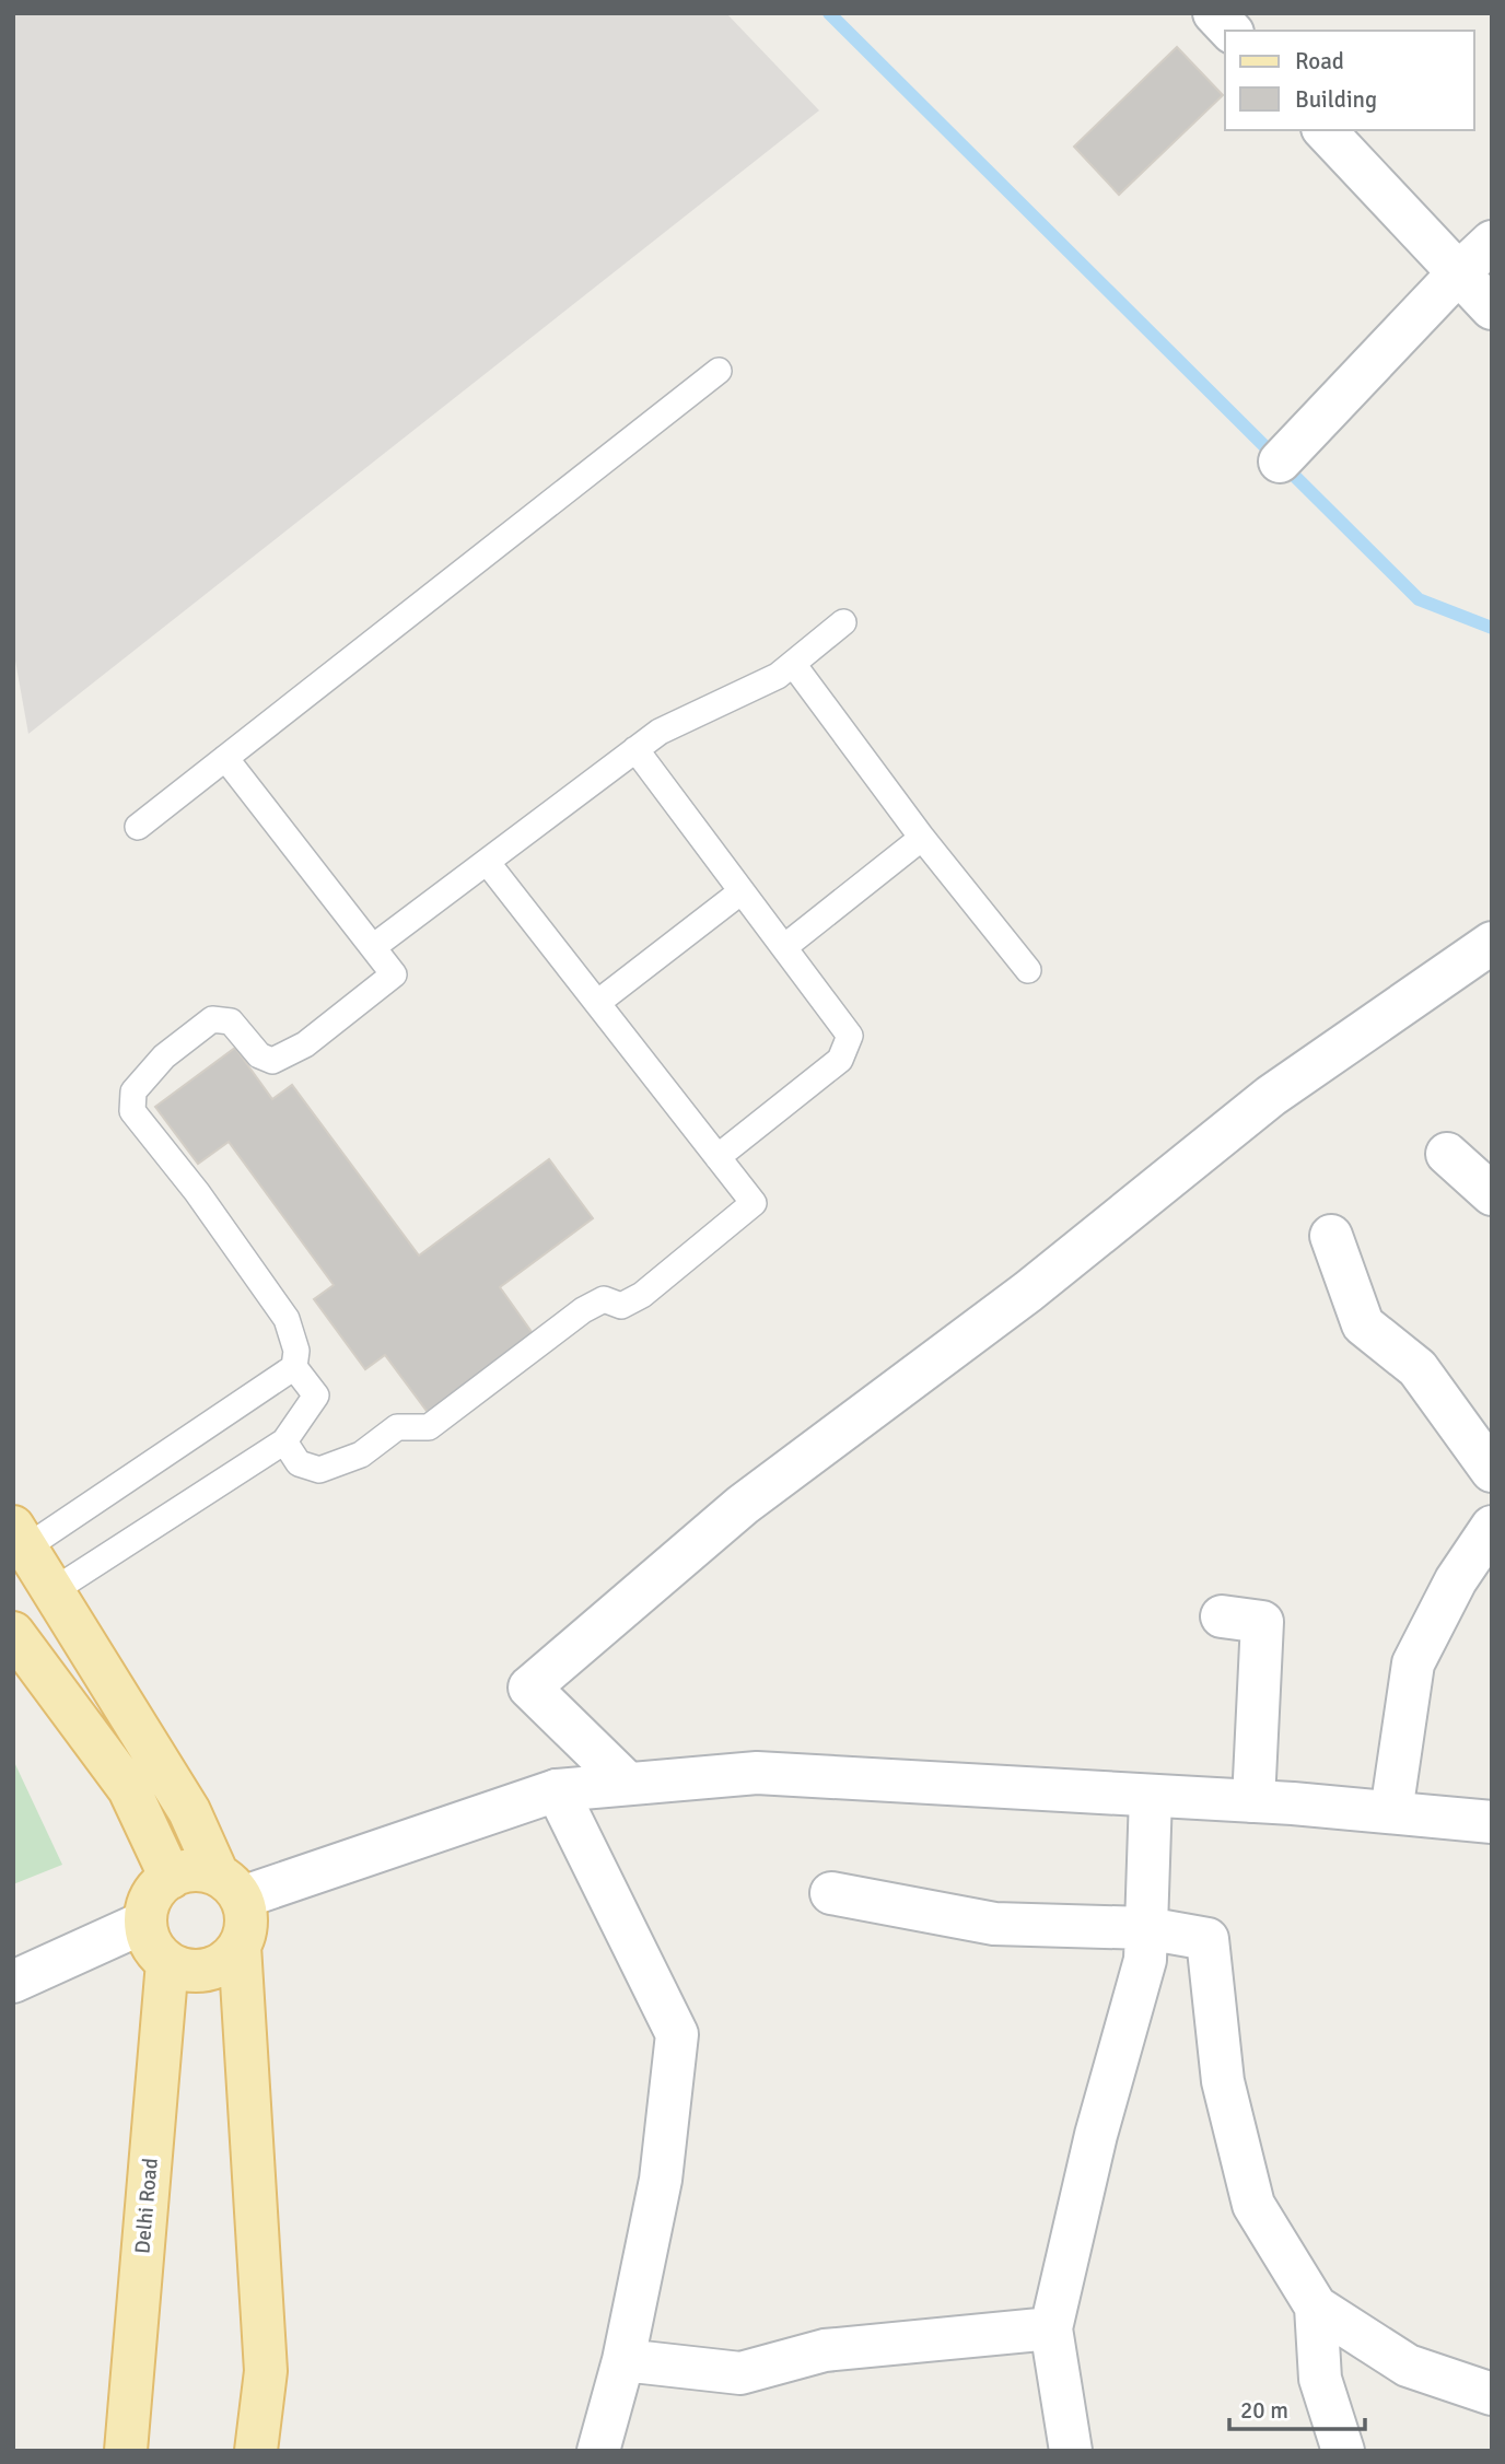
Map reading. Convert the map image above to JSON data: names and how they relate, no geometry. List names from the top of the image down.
{
  "streets": {
    "main road": ["Delhi Road"]
  },
  "legend": ["Road", "Building"],
  "scale_bar": "20 m"
}
